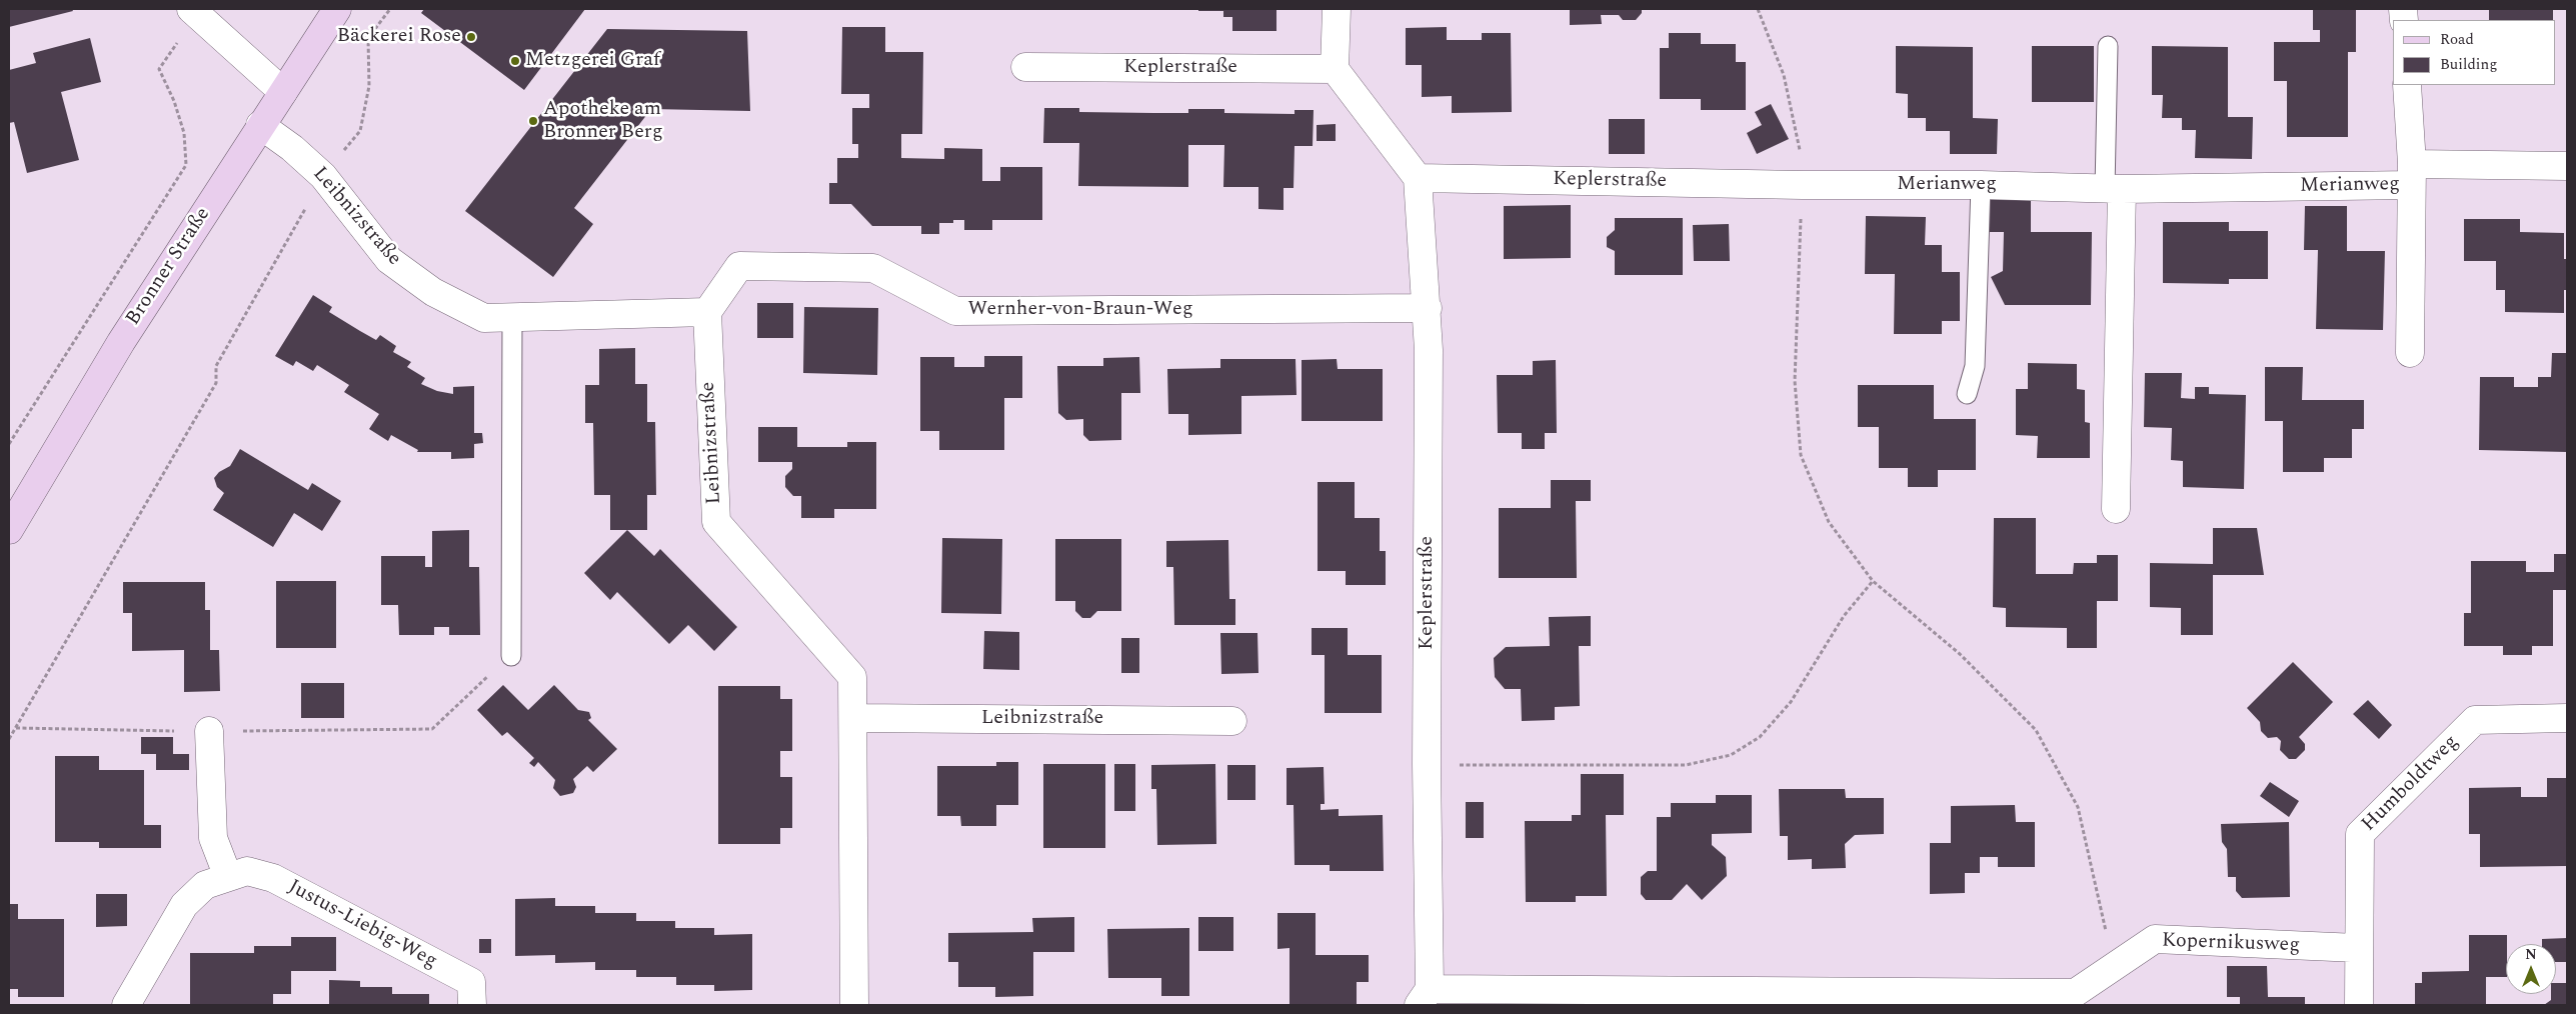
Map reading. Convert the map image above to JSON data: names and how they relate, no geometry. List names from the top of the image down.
{
  "streets": {
    "street": [
      "Keplerstraße",
      "Merianweg",
      "Leibnizstraße",
      "Bronner Straße",
      "Wernher-von-Braun-Weg",
      "Humboldtweg",
      "Justus-Liebig-Weg",
      "Kopernikusweg"
    ]
  },
  "crossings": [
    ["Keplerstraße", "Merianweg"],
    ["Keplerstraße", "Wernher-von-Braun-Weg"],
    ["Keplerstraße", "Kopernikusweg"],
    ["Leibnizstraße", "Bronner Straße"],
    ["Leibnizstraße", "Wernher-von-Braun-Weg"],
    ["Humboldtweg", "Kopernikusweg"]
  ],
  "places": ["Bäckerei Rose", "Metzgerei Graf", "Apotheke am Bronner Berg"],
  "legend": ["Road", "Building"],
  "north": "top"
}
